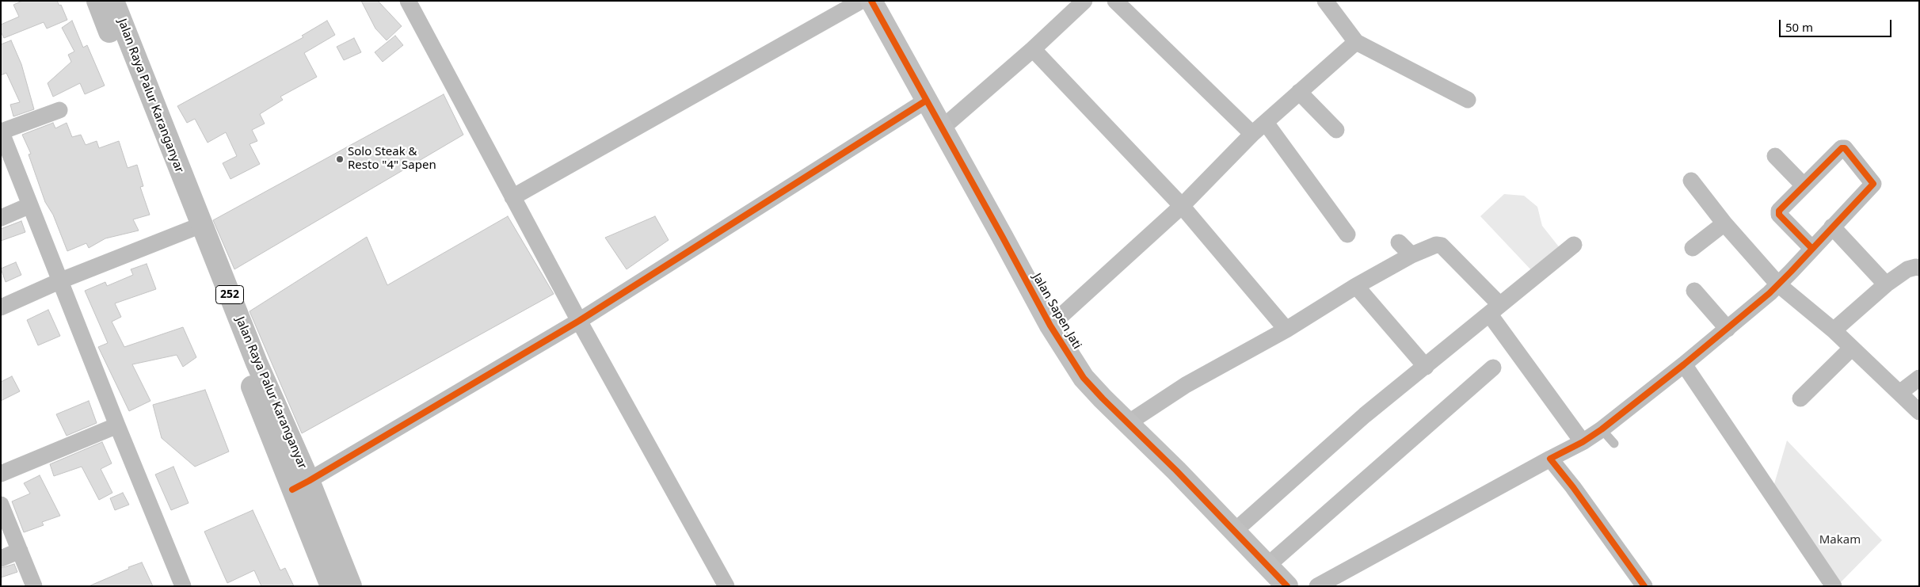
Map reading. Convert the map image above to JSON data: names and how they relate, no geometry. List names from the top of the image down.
{
  "streets": {
    "main road": ["Jalan Raya Palur Karanganyar", "252"],
    "street": ["Jalan Sapen Jati"]
  },
  "parks": ["Makam"],
  "places": ["Solo Steak & Resto \"4\" Sapen"],
  "scale_bar": "50 m"
}
